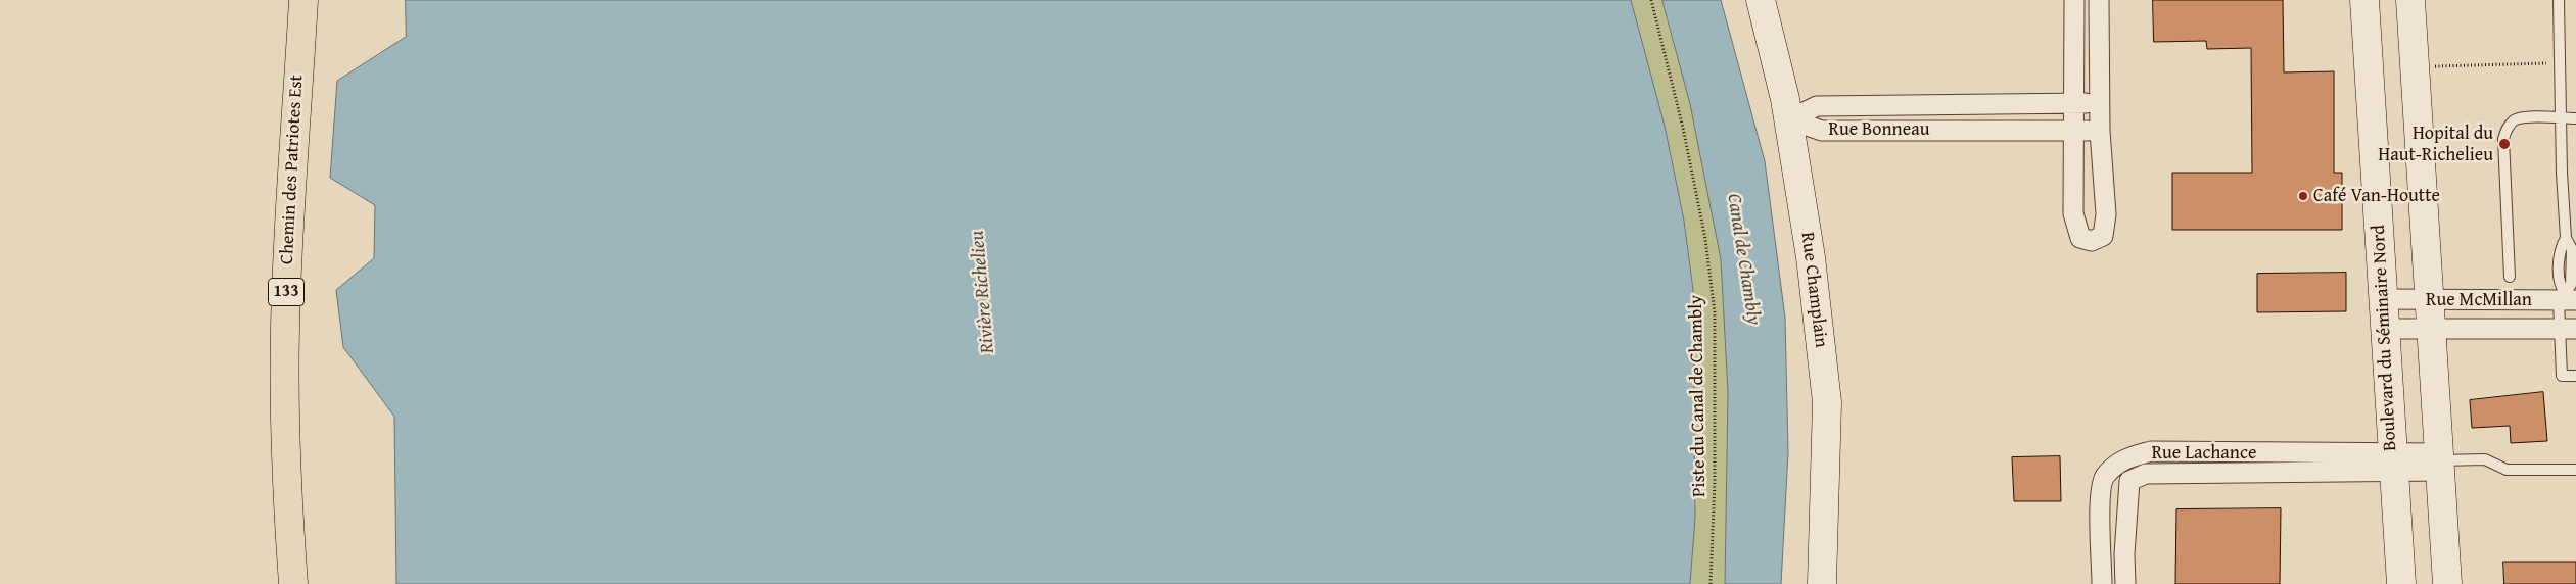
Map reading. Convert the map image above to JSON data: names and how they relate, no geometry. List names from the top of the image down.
{
  "streets": {
    "main road": [
      "Chemin des Patriotes Est",
      "Rue Champlain",
      "133",
      "Boulevard du Séminaire Nord"
    ],
    "street": ["Rue Bonneau", "Rue McMillan", "Rue Lachance"],
    "path": ["Piste du Canal de Chambly"]
  },
  "crossings": [
    ["Rue Bonneau", "Rue Champlain"],
    ["Rue McMillan", "Boulevard du Séminaire Nord"],
    ["Boulevard du Séminaire Nord", "Rue Lachance"]
  ],
  "water": ["Canal de Chambly", "Rivière Richelieu"],
  "places": ["Hopital du Haut-Richelieu", "Café Van-Houtte"]
}
